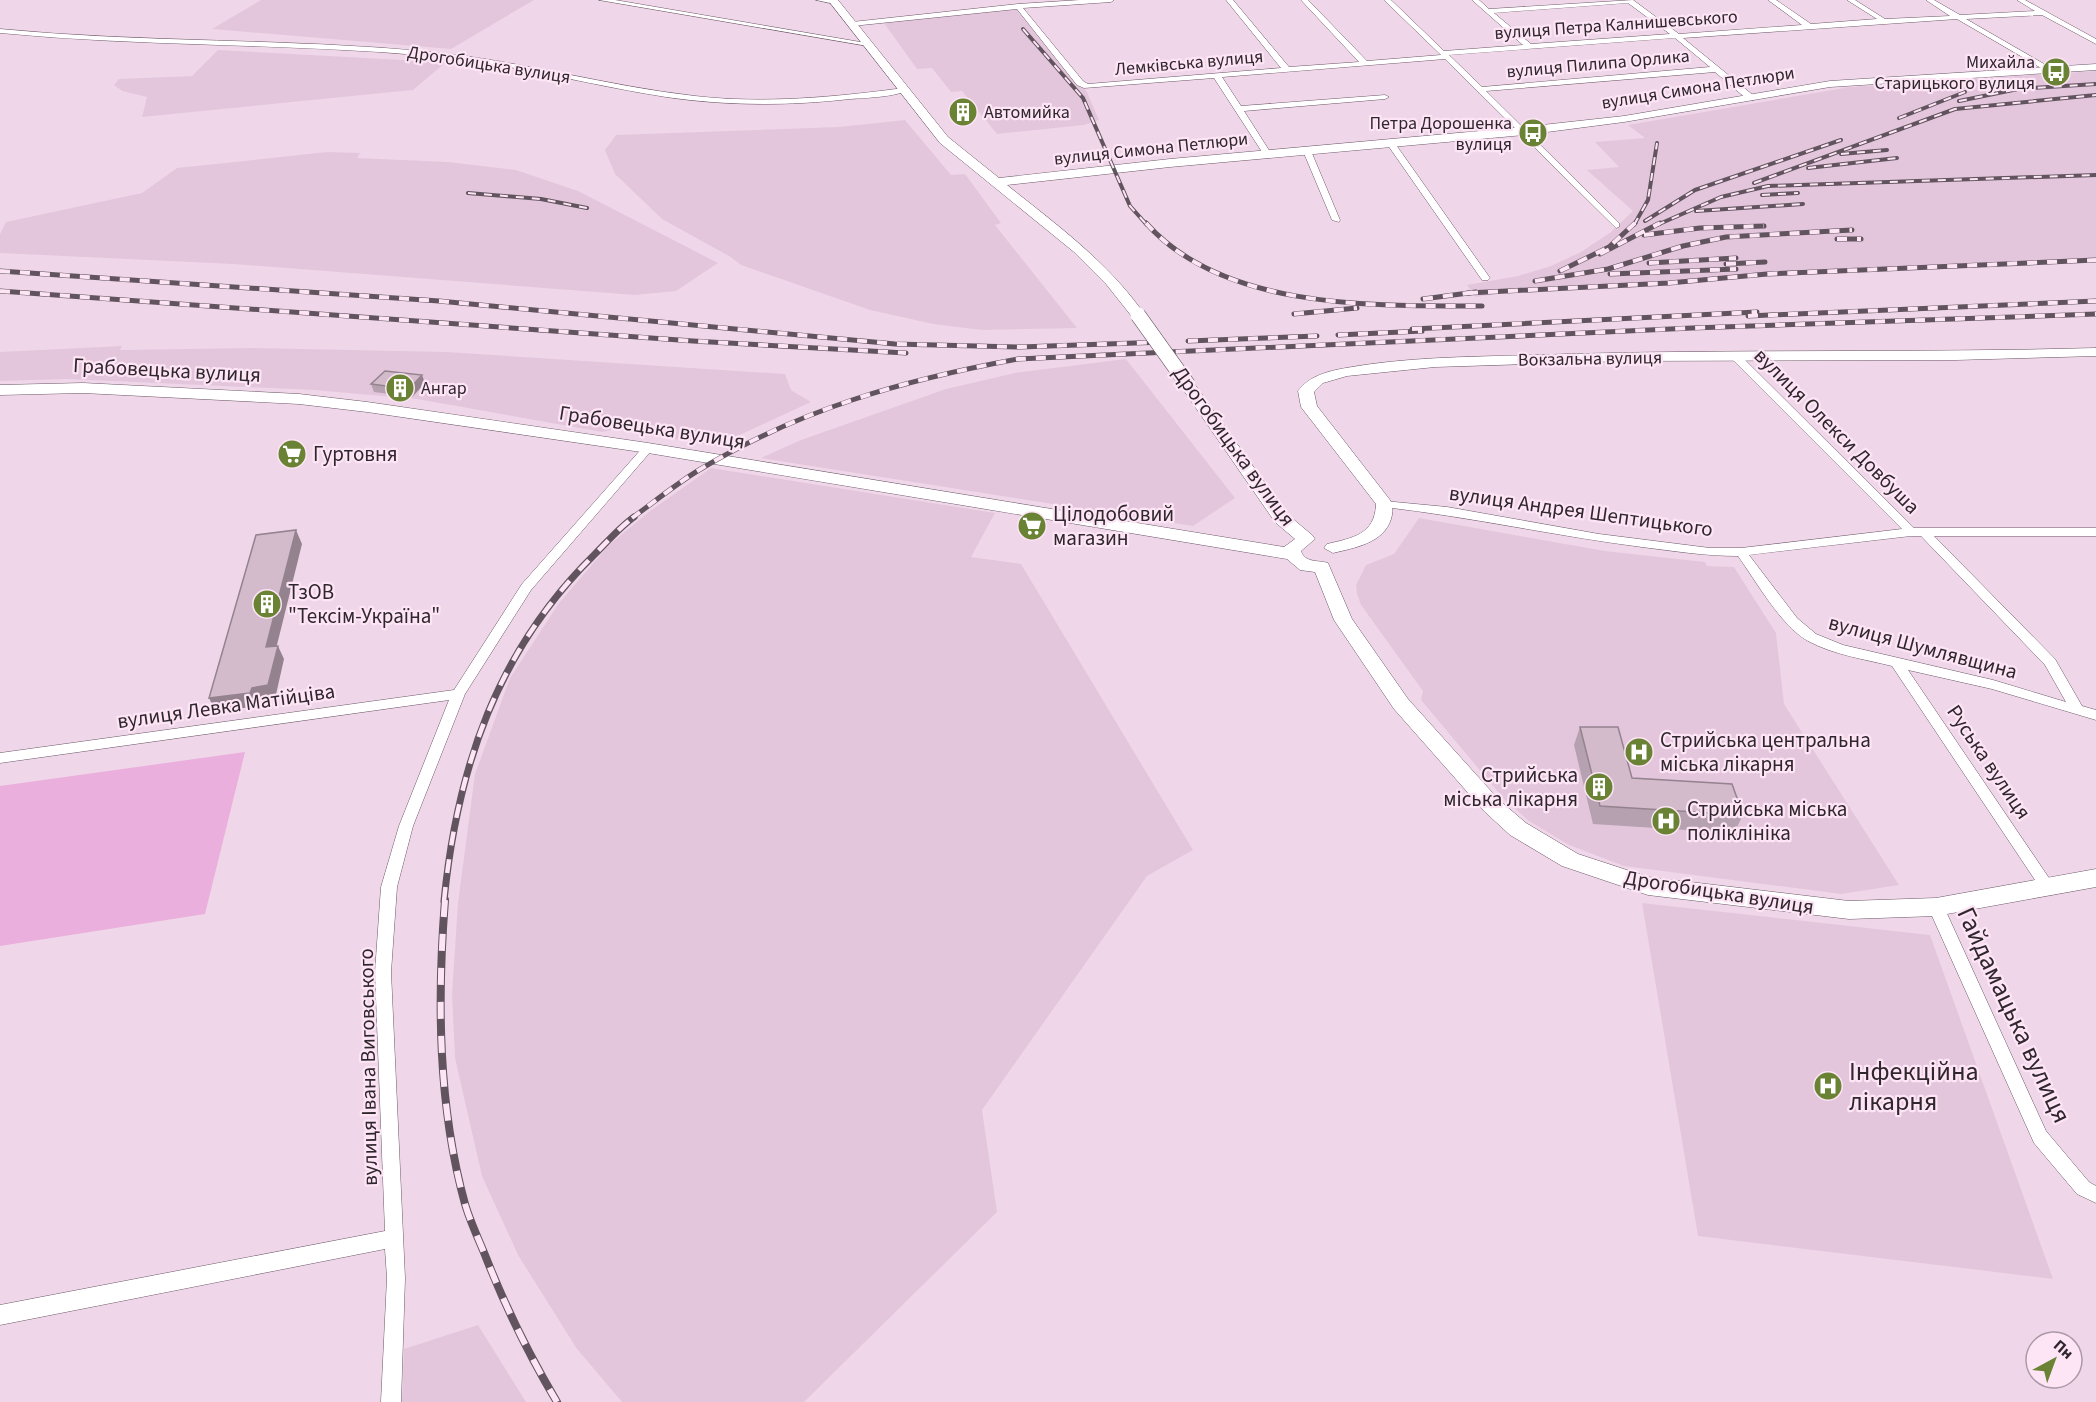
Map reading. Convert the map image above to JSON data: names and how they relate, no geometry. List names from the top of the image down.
{
  "streets": {
    "main road": [
      "Дрогобицька вулиця",
      "вулиця Симона Петлюри",
      "Вокзальна вулиця",
      "Грабовецька вулиця"
    ],
    "street": [
      "вулиця Петра Калнишевського",
      "Лемківська вулиця",
      "вулиця Пилипа Орлика",
      "вулиця Олекси Довбуша",
      "вулиця Андрея Шептицького",
      "вулиця Шумлявщина",
      "вулиця Левка Матійціва",
      "Руська вулиця",
      "Гайдамацька вулиця",
      "вулиця Івана Виговського"
    ]
  },
  "crossings": [
    ["вулиця Петра Калнишевського", "Лемківська вулиця"],
    ["Дрогобицька вулиця", "вулиця Симона Петлюри"],
    ["Дрогобицька вулиця", "Грабовецька вулиця"],
    ["Дрогобицька вулиця", "Руська вулиця"],
    ["Дрогобицька вулиця", "Гайдамацька вулиця"],
    ["Вокзальна вулиця", "вулиця Олекси Довбуша"],
    ["Вокзальна вулиця", "вулиця Андрея Шептицького"],
    ["Грабовецька вулиця", "вулиця Івана Виговського"],
    ["вулиця Олекси Довбуша", "вулиця Андрея Шептицького"],
    ["вулиця Олекси Довбуша", "вулиця Шумлявщина"],
    ["вулиця Андрея Шептицького", "вулиця Шумлявщина"],
    ["вулиця Шумлявщина", "Руська вулиця"],
    ["вулиця Левка Матійціва", "вулиця Івана Виговського"]
  ],
  "places": {
    "bus stop": ["Михайла Старицького вулиця", "Петра Дорошенка вулиця"],
    "building": [
      "Автомийка",
      "Ангар",
      "ТзОВ \"Тексім-Україна\"",
      "Стрийська міська лікарня"
    ],
    "supermarket": ["Гуртовня", "Цілодобовий магазин"],
    "hospital": ["Стрийська центральна міська лікарня", "Стрийська міська поліклініка", "Інфекційна лікарня"]
  },
  "north": "top right"
}
